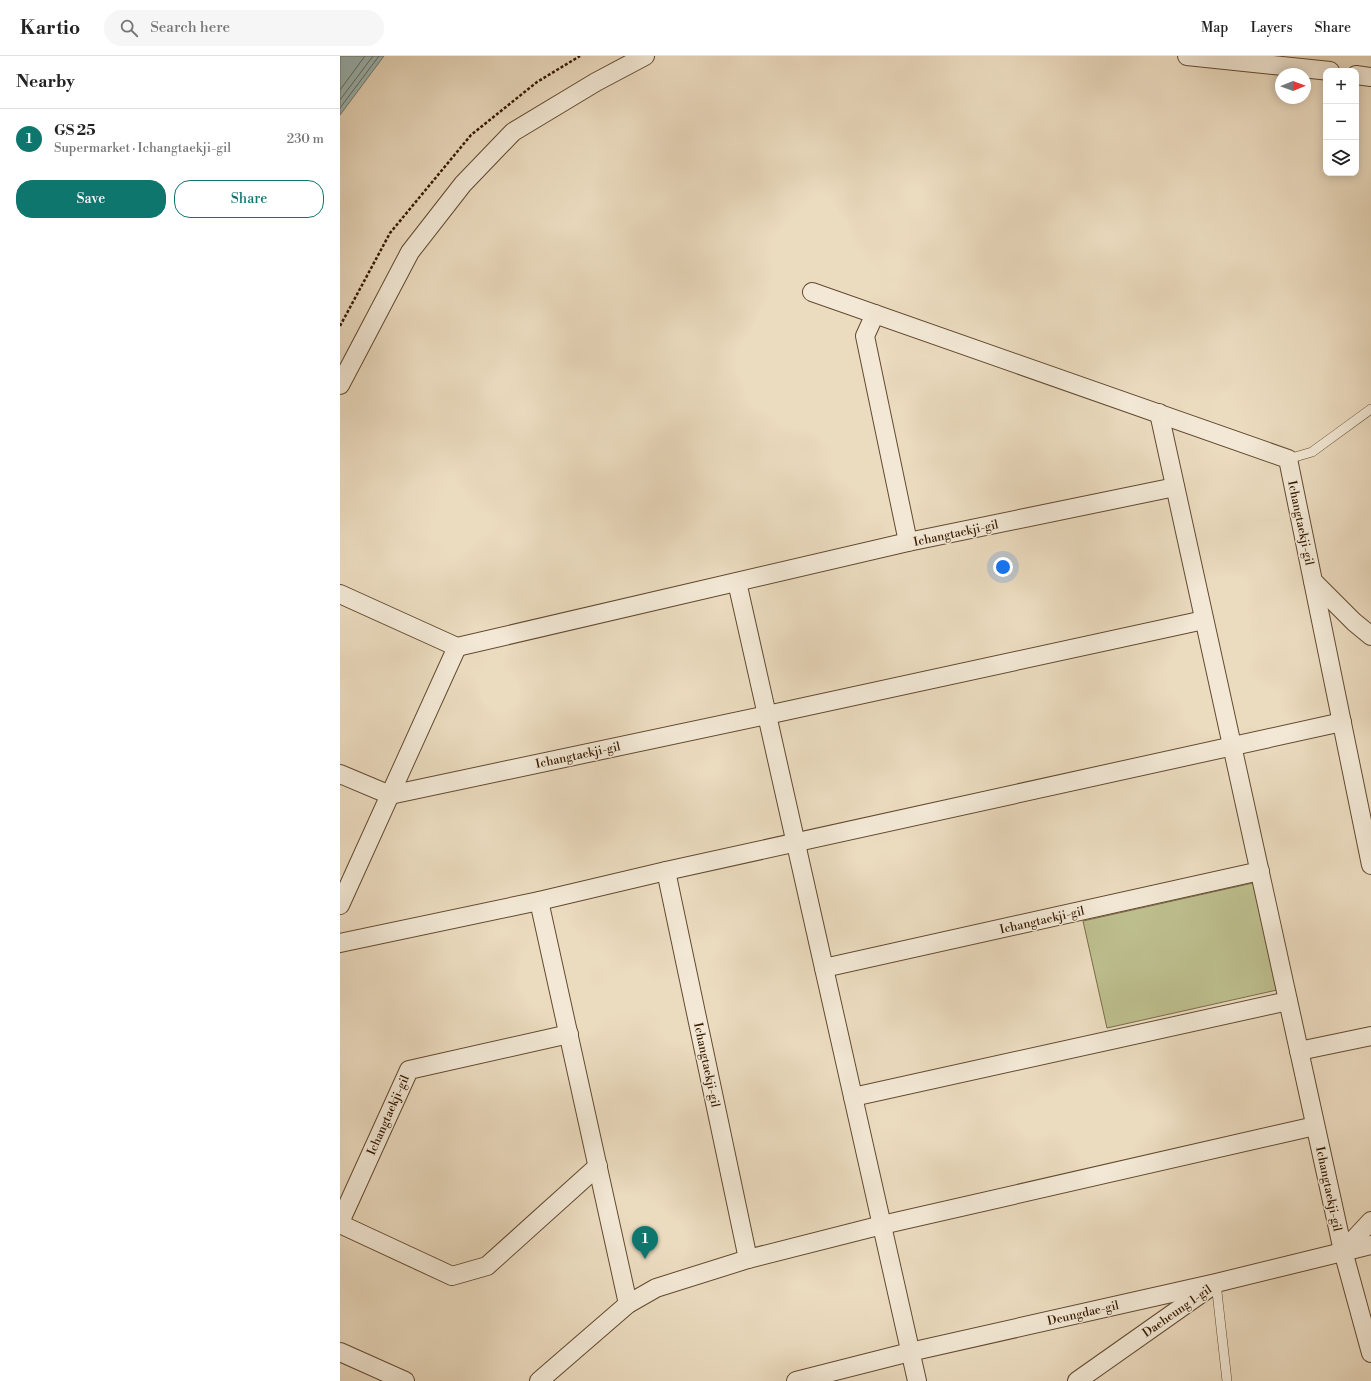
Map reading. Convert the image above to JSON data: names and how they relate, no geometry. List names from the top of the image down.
{
  "streets": {
    "street": ["Ichangtaekji-gil", "Daeheung 1-gil", "Deungdae-gil"]
  },
  "crossings": [
    ["Ichangtaekji-gil", "Deungdae-gil"],
    ["Daeheung 1-gil", "Deungdae-gil"]
  ],
  "north": "right",
  "page": {
    "header": "Kartio",
    "search": "Search here",
    "nav": ["Map", "Layers", "Share"],
    "heading": "Nearby",
    "map_buttons": ["+", "−"],
    "list": [
      {
        "mark": "1",
        "name": "GS 25",
        "note": "Supermarket · Ichangtaekji-gil",
        "value": "230 m"
      }
    ],
    "buttons": ["Save", "Share"],
    "pins": "1"
  }
}
